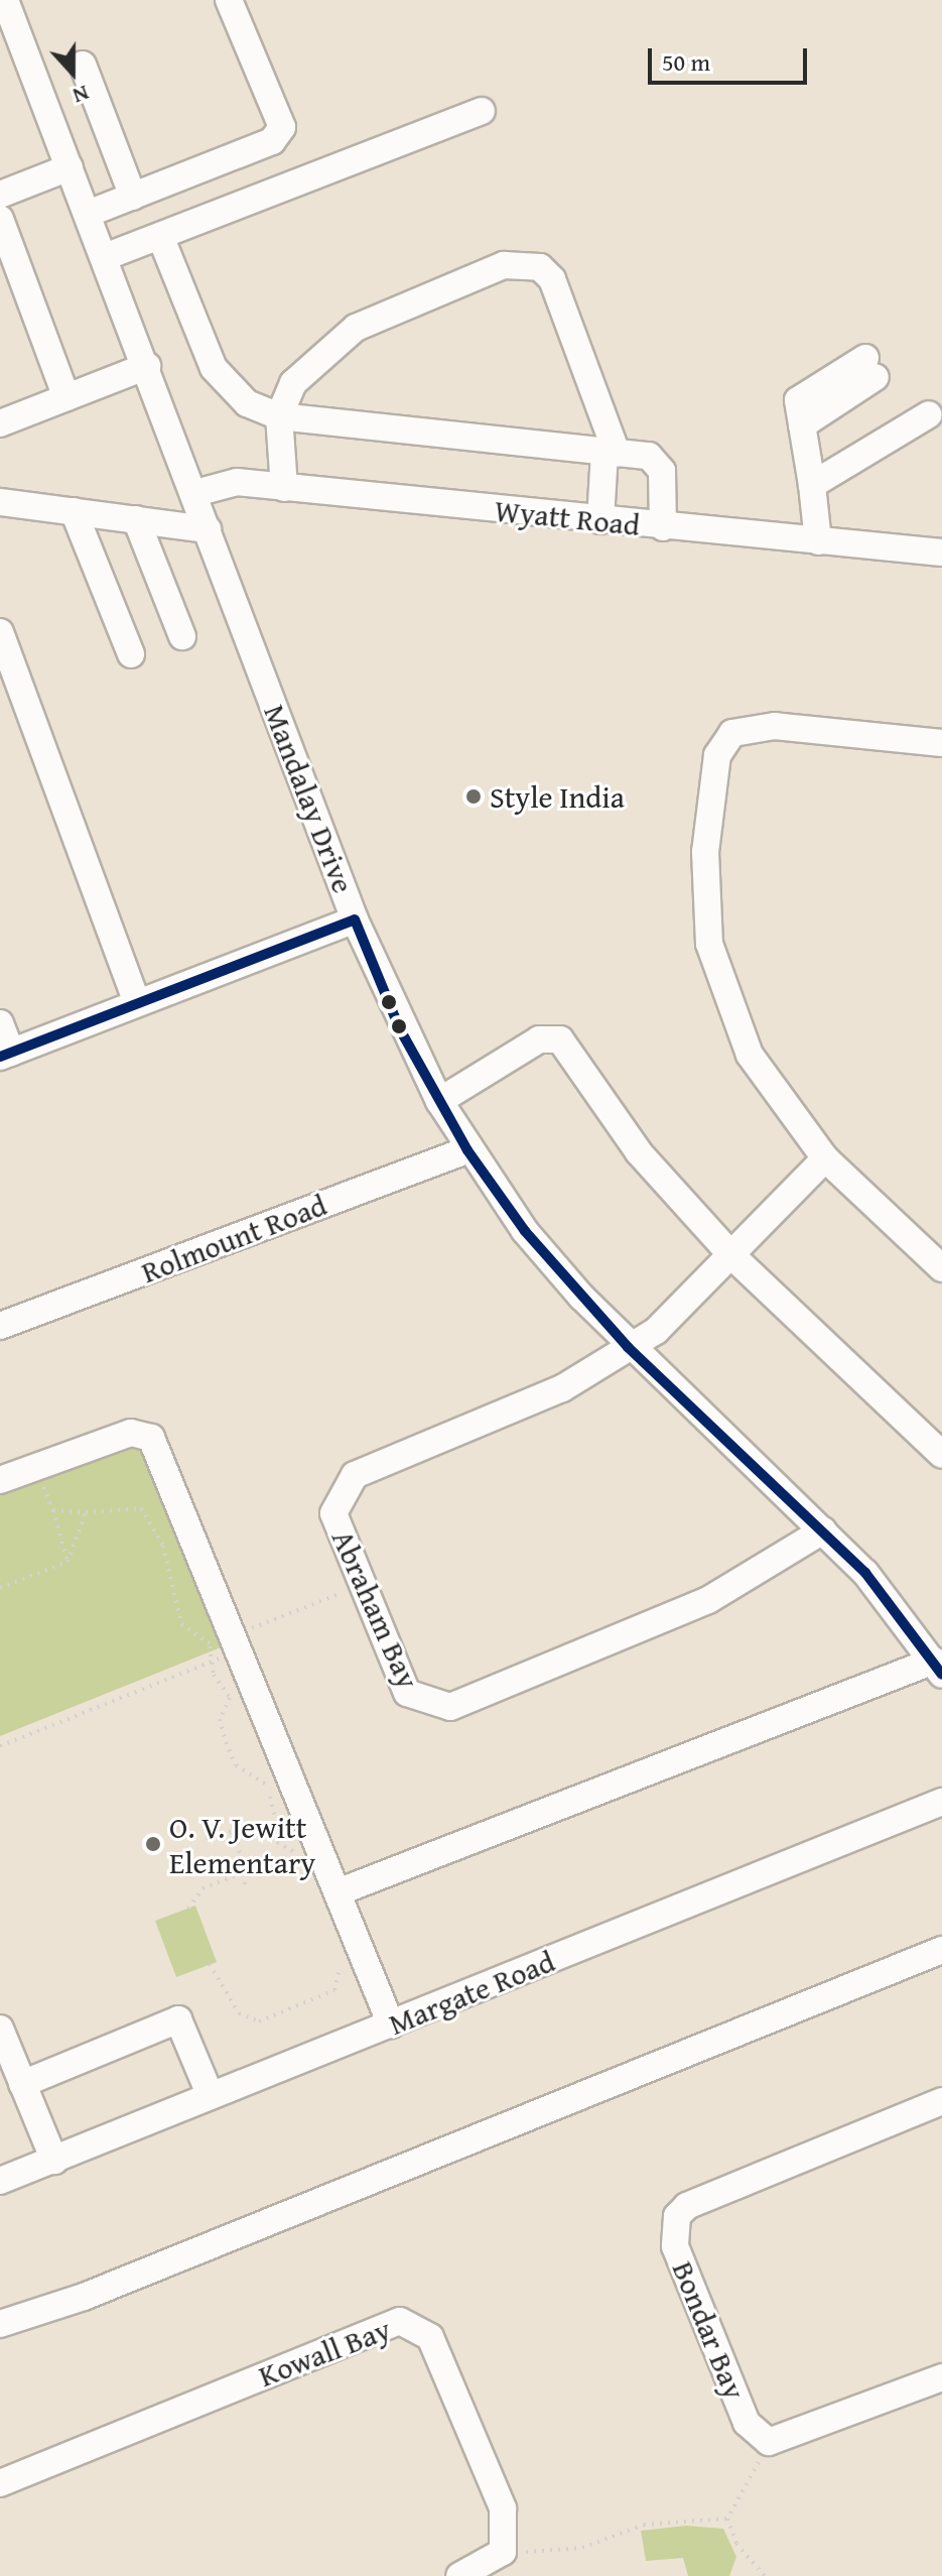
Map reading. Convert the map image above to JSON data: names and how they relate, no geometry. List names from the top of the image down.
{
  "streets": {
    "street": [
      "Wyatt Road",
      "Mandalay Drive",
      "Rolmount Road",
      "Abraham Bay",
      "Margate Road",
      "Bondar Bay",
      "Kowall Bay"
    ]
  },
  "crossings": [
    ["Wyatt Road", "Mandalay Drive"],
    ["Mandalay Drive", "Rolmount Road"],
    ["Mandalay Drive", "Abraham Bay"]
  ],
  "places": ["Style India", "O. V. Jewitt Elementary"],
  "scale_bar": "50 m",
  "north": "bottom"
}
